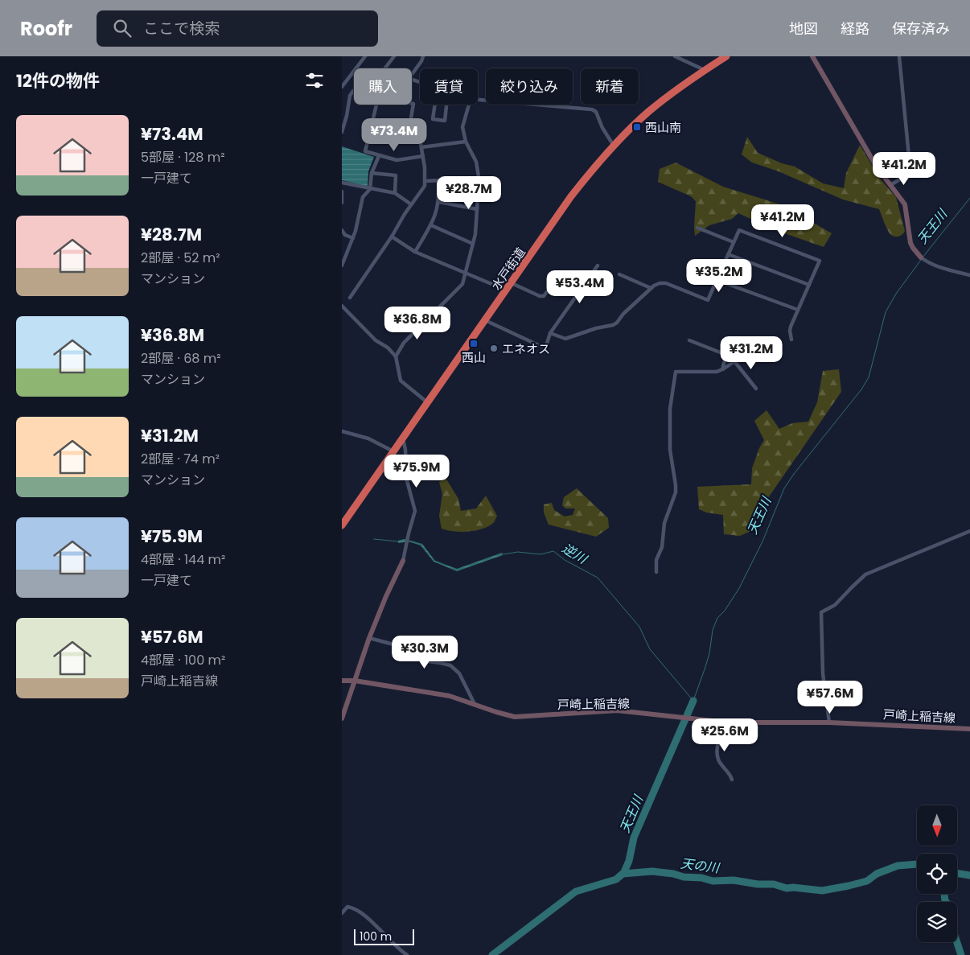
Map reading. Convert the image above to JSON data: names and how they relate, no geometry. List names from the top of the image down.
{
  "streets": {
    "highway": ["水戸街道"],
    "main road": ["戸崎上稲吉線"]
  },
  "water": ["天王川", "逆川", "天の川"],
  "places": {
    "transit": ["西山南", "西山"],
    "other": ["エネオス"]
  },
  "scale_bar": "100 m",
  "north": "bottom",
  "page": {
    "header": "Roofr",
    "search": "ここで検索",
    "nav": ["地図", "経路", "保存済み"],
    "heading": "12件の物件",
    "chip": [
      "購入",
      "賃貸",
      "絞り込み",
      "新着"
    ],
    "list": [
      {
        "name": "¥73.4M",
        "note": "5部屋 · 128 m² · 一戸建て"
      },
      {
        "name": "¥28.7M",
        "note": "2部屋 · 52 m² · マンション"
      },
      {
        "name": "¥36.8M",
        "note": "2部屋 · 68 m² · マンション"
      },
      {
        "name": "¥31.2M",
        "note": "2部屋 · 74 m² · マンション"
      },
      {
        "name": "¥75.9M",
        "note": "4部屋 · 144 m² · 一戸建て"
      },
      {
        "name": "¥57.6M",
        "note": "4部屋 · 100 m² · 戸崎上稲吉線"
      }
    ],
    "price": [
      "¥73.4M",
      "¥41.2M",
      "¥28.7M",
      "¥41.2M",
      "¥35.2M",
      "¥53.4M",
      "¥36.8M",
      "¥31.2M",
      "¥75.9M",
      "¥30.3M",
      "¥57.6M",
      "¥25.6M"
    ],
    "scale": "100 m"
  }
}
